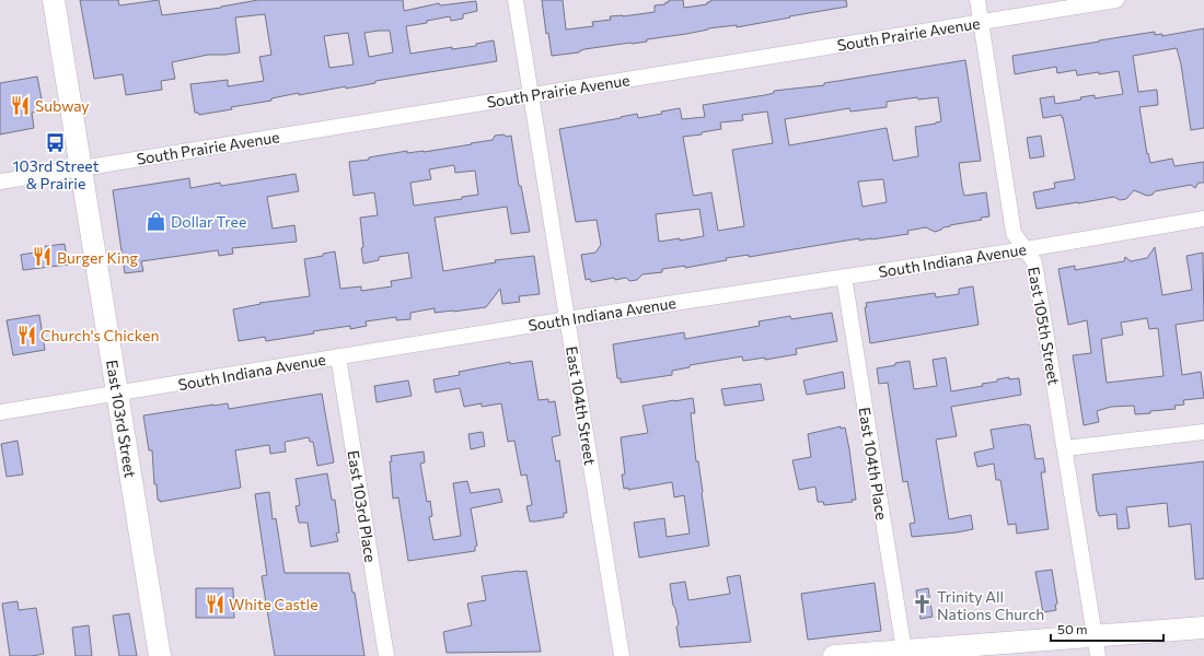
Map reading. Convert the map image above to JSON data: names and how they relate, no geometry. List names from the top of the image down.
{
  "streets": {
    "main road": ["East 103rd Street"],
    "street": [
      "South Prairie Avenue",
      "South Indiana Avenue",
      "East 105th Street",
      "East 104th Street",
      "East 104th Place",
      "East 103rd Place"
    ]
  },
  "crossings": [
    ["South Prairie Avenue", "East 105th Street"],
    ["South Prairie Avenue", "East 104th Street"],
    ["South Prairie Avenue", "East 103rd Street"],
    ["South Indiana Avenue", "East 105th Street"],
    ["South Indiana Avenue", "East 104th Street"],
    ["South Indiana Avenue", "East 103rd Street"],
    ["South Indiana Avenue", "East 104th Place"],
    ["South Indiana Avenue", "East 103rd Place"]
  ],
  "places": {
    "restaurant": [
      "Subway",
      "Burger King",
      "Church's Chicken",
      "White Castle"
    ],
    "bus stop": ["103rd Street & Prairie"],
    "shop": ["Dollar Tree"],
    "church": ["Trinity All Nations Church"]
  },
  "scale_bar": "50 m"
}
